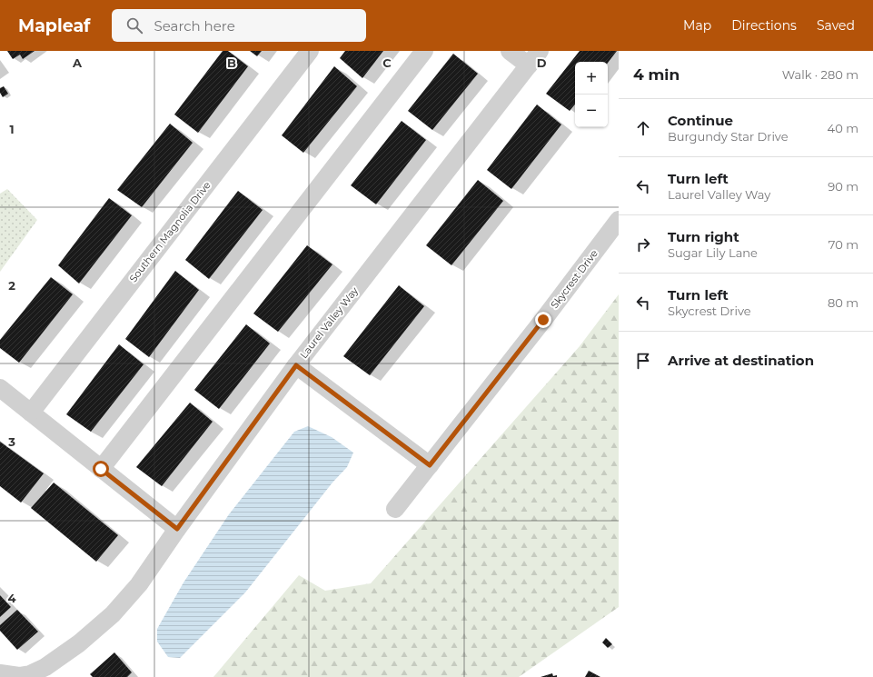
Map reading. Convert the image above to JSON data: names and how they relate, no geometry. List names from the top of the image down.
{
  "streets": {
    "street": ["Southern Magnolia Drive", "Skycrest Drive", "Laurel Valley Way"]
  },
  "page": {
    "header": "Mapleaf",
    "search": "Search here",
    "nav": ["Map", "Directions", "Saved"],
    "heading": ["4 min", "Walk · 280 m"],
    "map_buttons": ["+", "−"],
    "list": [
      ["Continue", "Burgundy Star Drive", "40 m"],
      ["Turn left", "Laurel Valley Way", "90 m"],
      ["Turn right", "Sugar Lily Lane", "70 m"],
      ["Turn left", "Skycrest Drive", "80 m"],
      "Arrive at destination"
    ]
  },
  "grid": {
    "columns": [
      "A",
      "B",
      "C",
      "D"
    ],
    "rows": [
      "1",
      "2",
      "3",
      "4"
    ]
  }
}
